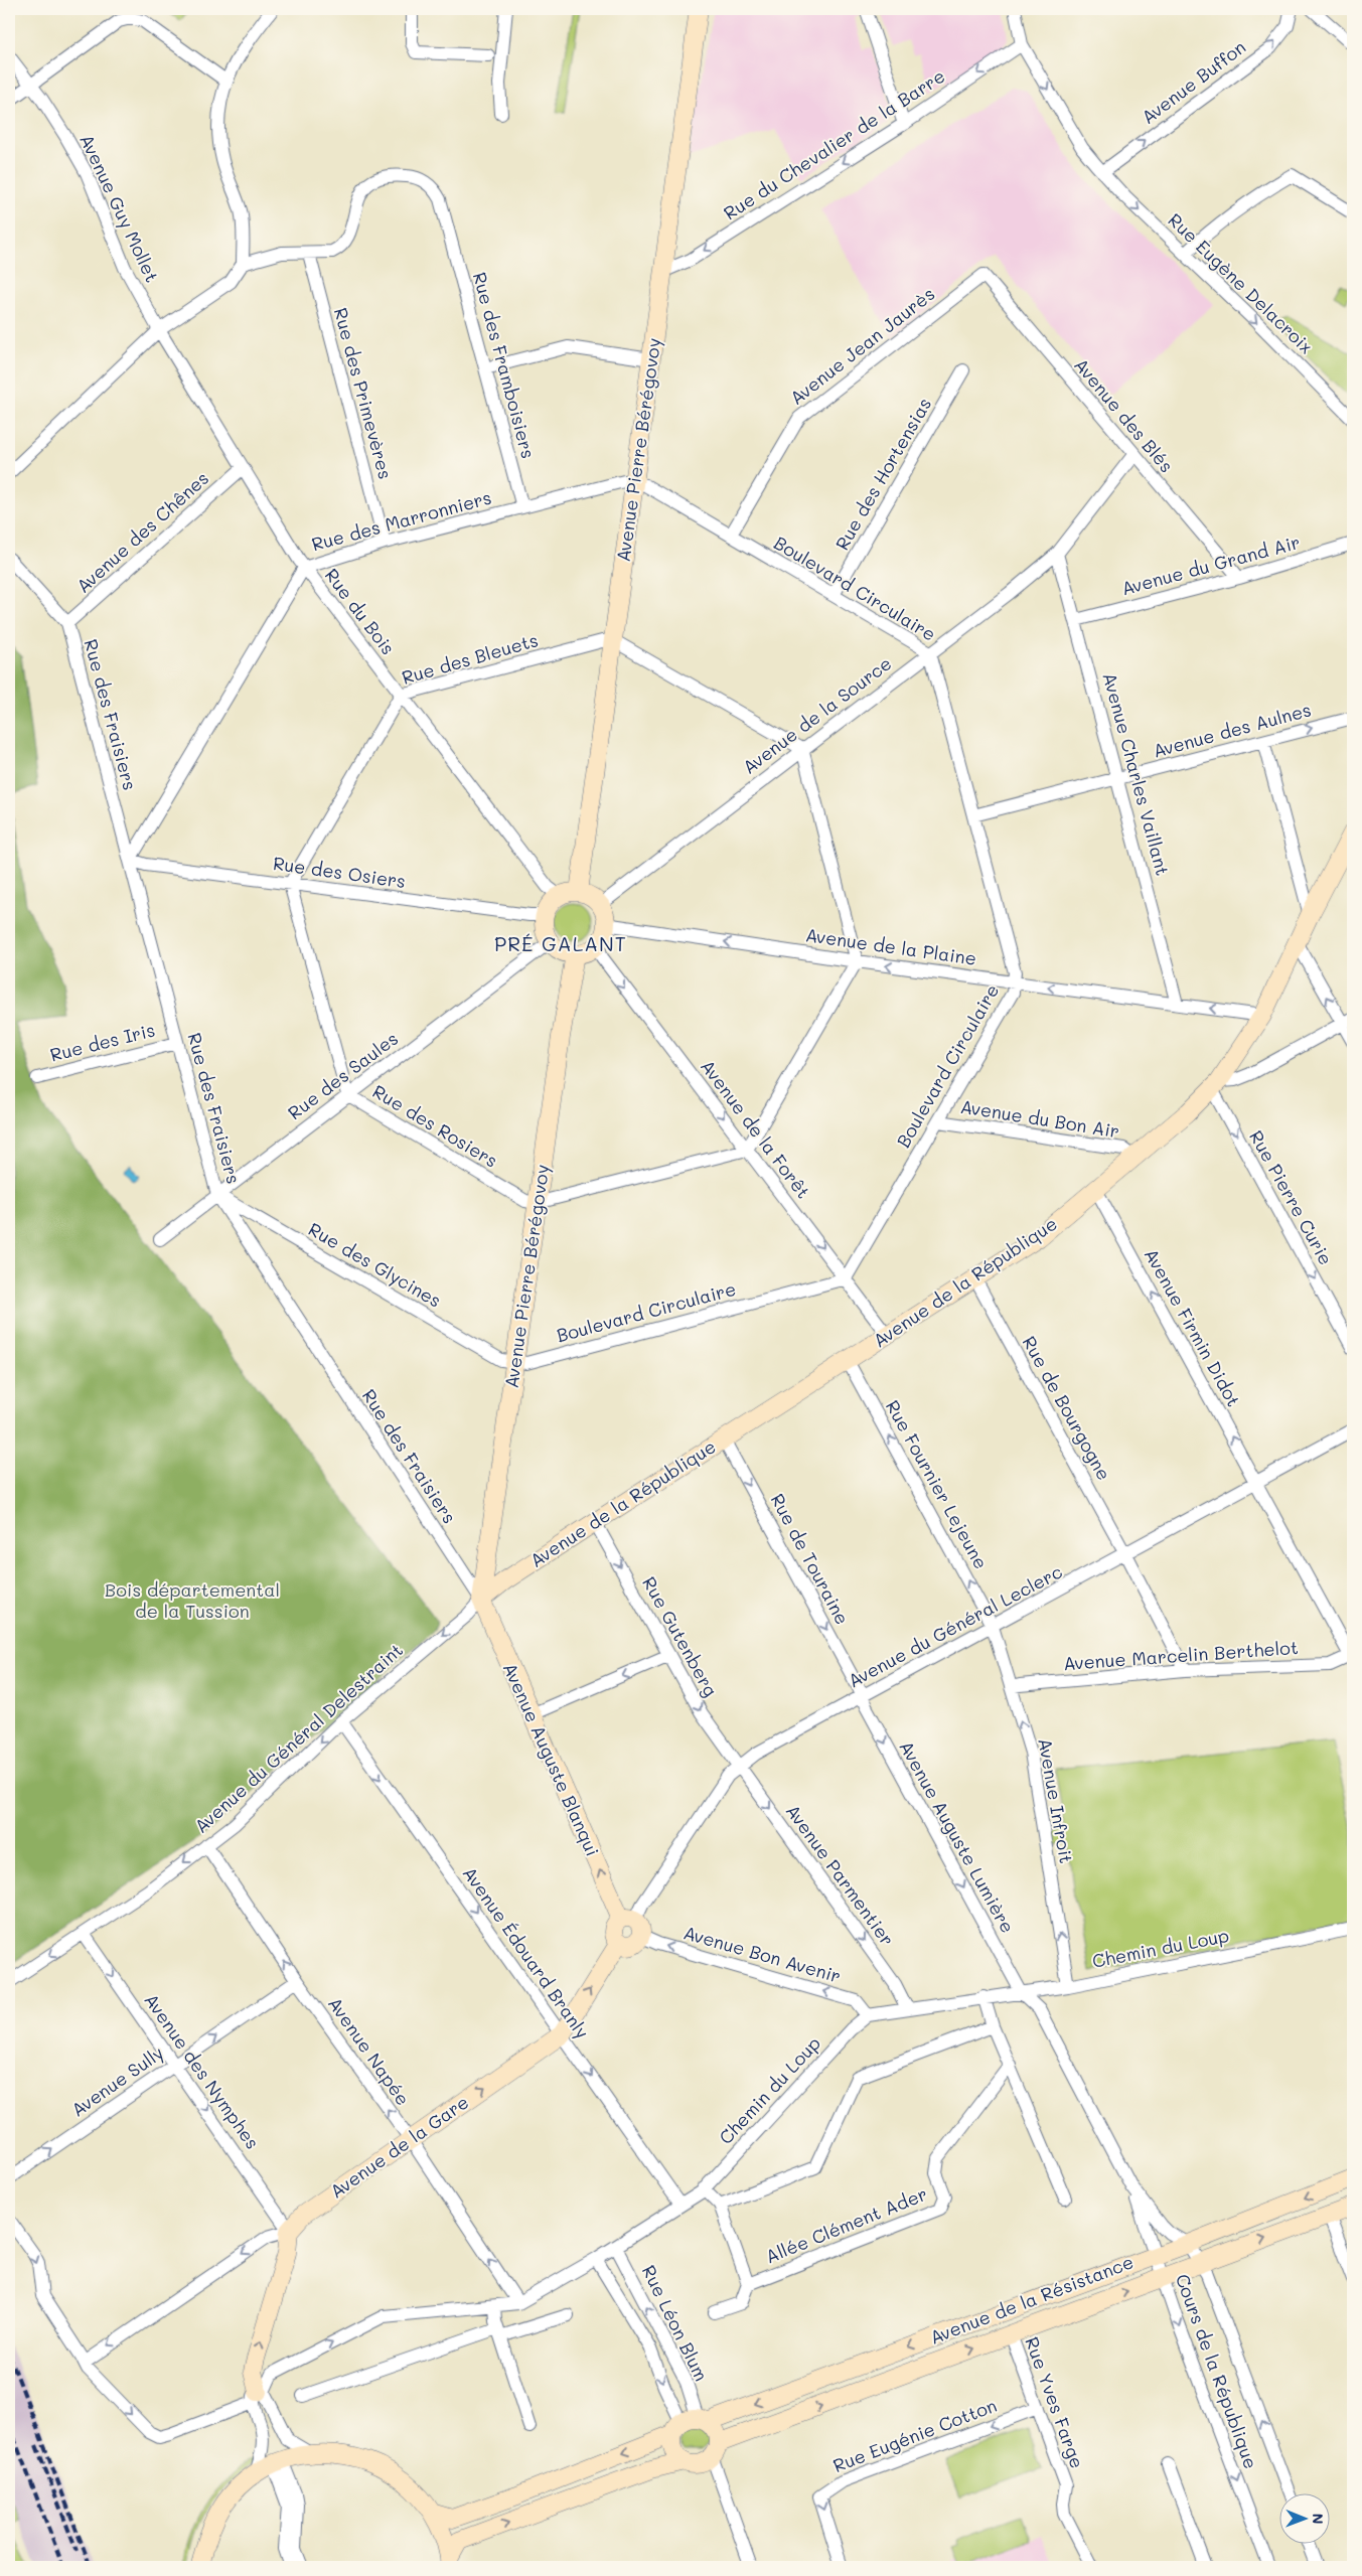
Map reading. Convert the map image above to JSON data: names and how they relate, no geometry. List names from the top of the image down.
{
  "streets": {
    "street": [
      "Avenue Buffon",
      "Rue du Chevalier de la Barre",
      "Avenue Guy Mollet",
      "Rue Eugène Delacroix",
      "Avenue Jean Jaurès",
      "Rue des Framboisiers",
      "Rue des Primevères",
      "Avenue des Blés",
      "Avenue Pierre Bérégovoy",
      "Rue des Hortensias",
      "Rue des Marronniers",
      "Avenue des Chênes",
      "Avenue du Grand Air",
      "Boulevard Circulaire",
      "Rue du Bois",
      "Rue des Bleuets",
      "Rue des Fraisiers",
      "Avenue de la Source",
      "Avenue des Aulnes",
      "Avenue Charles Vaillant",
      "Rue des Osiers",
      "Avenue de la Plaine",
      "Rue des Iris",
      "Rue des Saules",
      "Avenue du Bon Air",
      "Rue des Rosiers",
      "Avenue de la Forêt",
      "Rue Pierre Curie",
      "Rue des Glycines",
      "Avenue de la République",
      "Avenue Firmin Didot",
      "Rue de Bourgogne",
      "Rue Fournier Lejeune",
      "Rue de Touraine",
      "Avenue du Général Leclerc",
      "Rue Gutenberg",
      "Avenue Marcelin Berthelot",
      "Avenue du Général Delestraint",
      "Avenue Auguste Blanqui",
      "Avenue Infroit",
      "Avenue Auguste Lumière",
      "Avenue Parmentier",
      "Chemin du Loup",
      "Avenue Édouard Branly",
      "Avenue Bon Avenir",
      "Avenue Napée",
      "Avenue des Nymphes",
      "Avenue Sully",
      "Avenue de la Gare",
      "Allée Clément Ader",
      "Avenue de la Résistance",
      "Rue Léon Blum",
      "Cours de la République",
      "Rue Yves Farge",
      "Rue Eugénie Cotton"
    ]
  },
  "crossings": [
    ["Avenue Buffon", "Rue Eugène Delacroix"],
    ["Rue du Chevalier de la Barre", "Rue Eugène Delacroix"],
    ["Rue du Chevalier de la Barre", "Avenue Pierre Bérégovoy"],
    ["Avenue Guy Mollet", "Rue du Bois"],
    ["Avenue Jean Jaurès", "Avenue des Blés"],
    ["Avenue Jean Jaurès", "Boulevard Circulaire"],
    ["Rue des Framboisiers", "Rue des Primevères"],
    ["Rue des Framboisiers", "Rue des Marronniers"],
    ["Rue des Primevères", "Rue des Marronniers"],
    ["Avenue des Blés", "Avenue du Grand Air"],
    ["Avenue des Blés", "Avenue de la Source"],
    ["Avenue Pierre Bérégovoy", "Rue des Marronniers"],
    ["Avenue Pierre Bérégovoy", "Boulevard Circulaire"],
    ["Avenue Pierre Bérégovoy", "Rue du Bois"],
    ["Avenue Pierre Bérégovoy", "Rue des Bleuets"],
    ["Avenue Pierre Bérégovoy", "Rue des Fraisiers"],
    ["Avenue Pierre Bérégovoy", "Avenue de la Source"],
    ["Avenue Pierre Bérégovoy", "Rue des Osiers"],
    ["Avenue Pierre Bérégovoy", "Avenue de la Plaine"],
    ["Avenue Pierre Bérégovoy", "Rue des Saules"],
    ["Avenue Pierre Bérégovoy", "Rue des Rosiers"],
    ["Avenue Pierre Bérégovoy", "Avenue de la Forêt"],
    ["Avenue Pierre Bérégovoy", "Rue des Glycines"],
    ["Avenue Pierre Bérégovoy", "Avenue de la République"],
    ["Avenue Pierre Bérégovoy", "Avenue du Général Delestraint"],
    ["Avenue Pierre Bérégovoy", "Avenue Auguste Blanqui"],
    ["Rue des Hortensias", "Boulevard Circulaire"],
    ["Rue des Marronniers", "Boulevard Circulaire"],
    ["Rue des Marronniers", "Rue du Bois"],
    ["Rue des Marronniers", "Rue des Fraisiers"],
    ["Rue des Marronniers", "Rue des Osiers"],
    ["Avenue des Chênes", "Rue du Bois"],
    ["Avenue des Chênes", "Rue des Fraisiers"],
    ["Avenue du Grand Air", "Avenue Charles Vaillant"],
    ["Boulevard Circulaire", "Avenue de la Source"],
    ["Boulevard Circulaire", "Avenue des Aulnes"],
    ["Boulevard Circulaire", "Avenue de la Plaine"],
    ["Boulevard Circulaire", "Avenue du Bon Air"],
    ["Boulevard Circulaire", "Avenue de la Forêt"],
    ["Boulevard Circulaire", "Rue des Glycines"],
    ["Rue du Bois", "Rue des Bleuets"],
    ["Rue du Bois", "Avenue de la Source"],
    ["Rue du Bois", "Rue des Osiers"],
    ["Rue du Bois", "Avenue de la Plaine"],
    ["Rue du Bois", "Rue des Saules"],
    ["Rue du Bois", "Avenue de la Forêt"],
    ["Rue des Bleuets", "Rue des Osiers"],
    ["Rue des Bleuets", "Rue des Rosiers"],
    ["Rue des Fraisiers", "Rue des Osiers"],
    ["Rue des Fraisiers", "Rue des Iris"],
    ["Rue des Fraisiers", "Rue des Saules"],
    ["Rue des Fraisiers", "Rue des Glycines"],
    ["Rue des Fraisiers", "Avenue de la République"],
    ["Rue des Fraisiers", "Avenue du Général Delestraint"],
    ["Rue des Fraisiers", "Avenue Auguste Blanqui"],
    ["Avenue de la Source", "Avenue Charles Vaillant"],
    ["Avenue de la Source", "Rue des Osiers"],
    ["Avenue de la Source", "Avenue de la Plaine"],
    ["Avenue de la Source", "Rue des Saules"],
    ["Avenue de la Source", "Avenue de la Forêt"],
    ["Avenue des Aulnes", "Avenue Charles Vaillant"],
    ["Avenue Charles Vaillant", "Avenue de la Plaine"],
    ["Rue des Osiers", "Avenue de la Plaine"],
    ["Rue des Osiers", "Rue des Saules"],
    ["Rue des Osiers", "Rue des Rosiers"],
    ["Rue des Osiers", "Avenue de la Forêt"],
    ["Avenue de la Plaine", "Rue des Saules"],
    ["Avenue de la Plaine", "Avenue de la Forêt"],
    ["Avenue de la Plaine", "Avenue de la République"],
    ["Rue des Saules", "Rue des Rosiers"],
    ["Rue des Saules", "Avenue de la Forêt"],
    ["Rue des Saules", "Rue des Glycines"],
    ["Avenue du Bon Air", "Avenue de la République"],
    ["Avenue de la Forêt", "Avenue de la République"],
    ["Rue Pierre Curie", "Avenue de la République"],
    ["Avenue de la République", "Avenue Firmin Didot"],
    ["Avenue de la République", "Rue de Bourgogne"],
    ["Avenue de la République", "Rue Fournier Lejeune"],
    ["Avenue de la République", "Rue de Touraine"],
    ["Avenue de la République", "Rue Gutenberg"],
    ["Avenue de la République", "Avenue du Général Delestraint"],
    ["Avenue de la République", "Avenue Auguste Blanqui"],
    ["Avenue Firmin Didot", "Avenue du Général Leclerc"],
    ["Avenue Firmin Didot", "Avenue Marcelin Berthelot"],
    ["Rue de Bourgogne", "Avenue du Général Leclerc"],
    ["Rue de Bourgogne", "Avenue Marcelin Berthelot"],
    ["Rue Fournier Lejeune", "Avenue du Général Leclerc"],
    ["Rue Fournier Lejeune", "Avenue Infroit"],
    ["Rue de Touraine", "Avenue du Général Leclerc"],
    ["Rue de Touraine", "Avenue Auguste Lumière"],
    ["Avenue du Général Leclerc", "Rue Gutenberg"],
    ["Avenue du Général Leclerc", "Avenue Auguste Blanqui"],
    ["Avenue du Général Leclerc", "Avenue Infroit"],
    ["Avenue du Général Leclerc", "Avenue Auguste Lumière"],
    ["Avenue du Général Leclerc", "Avenue Parmentier"],
    ["Avenue du Général Leclerc", "Avenue Bon Avenir"],
    ["Rue Gutenberg", "Avenue Parmentier"],
    ["Avenue Marcelin Berthelot", "Avenue Infroit"],
    ["Avenue du Général Delestraint", "Avenue Auguste Blanqui"],
    ["Avenue du Général Delestraint", "Avenue Édouard Branly"],
    ["Avenue du Général Delestraint", "Avenue Napée"],
    ["Avenue du Général Delestraint", "Avenue des Nymphes"],
    ["Avenue Auguste Blanqui", "Avenue Bon Avenir"],
    ["Avenue Infroit", "Chemin du Loup"],
    ["Avenue Auguste Lumière", "Chemin du Loup"],
    ["Avenue Auguste Lumière", "Cours de la République"],
    ["Avenue Parmentier", "Chemin du Loup"],
    ["Chemin du Loup", "Avenue Édouard Branly"],
    ["Chemin du Loup", "Avenue Bon Avenir"],
    ["Chemin du Loup", "Avenue Napée"],
    ["Chemin du Loup", "Allée Clément Ader"],
    ["Chemin du Loup", "Rue Léon Blum"],
    ["Chemin du Loup", "Cours de la République"],
    ["Avenue Édouard Branly", "Avenue de la Gare"],
    ["Avenue Napée", "Avenue Sully"],
    ["Avenue Napée", "Avenue de la Gare"],
    ["Avenue des Nymphes", "Avenue Sully"],
    ["Avenue des Nymphes", "Avenue de la Gare"],
    ["Avenue de la Résistance", "Rue Léon Blum"],
    ["Avenue de la Résistance", "Cours de la République"],
    ["Avenue de la Résistance", "Rue Yves Farge"],
    ["Rue Yves Farge", "Rue Eugénie Cotton"]
  ],
  "one_way": [
    "Avenue Buffon",
    "Rue du Chevalier de la Barre",
    "Rue Eugène Delacroix",
    "Avenue de la Plaine",
    "Avenue de la Forêt",
    "Rue Pierre Curie",
    "Avenue Firmin Didot",
    "Rue Fournier Lejeune",
    "Rue de Touraine",
    "Rue Gutenberg",
    "Avenue du Général Delestraint",
    "Avenue Auguste Blanqui",
    "Avenue Infroit",
    "Avenue Auguste Lumière",
    "Avenue Parmentier",
    "Avenue Édouard Branly",
    "Avenue Bon Avenir",
    "Avenue Napée",
    "Avenue des Nymphes",
    "Avenue Sully",
    "Avenue de la Gare",
    "Rue Eugénie Cotton"
  ],
  "districts": ["PRÉ GALANT"],
  "parks": ["Bois départemental de la Tussion"],
  "north": "right"
}
